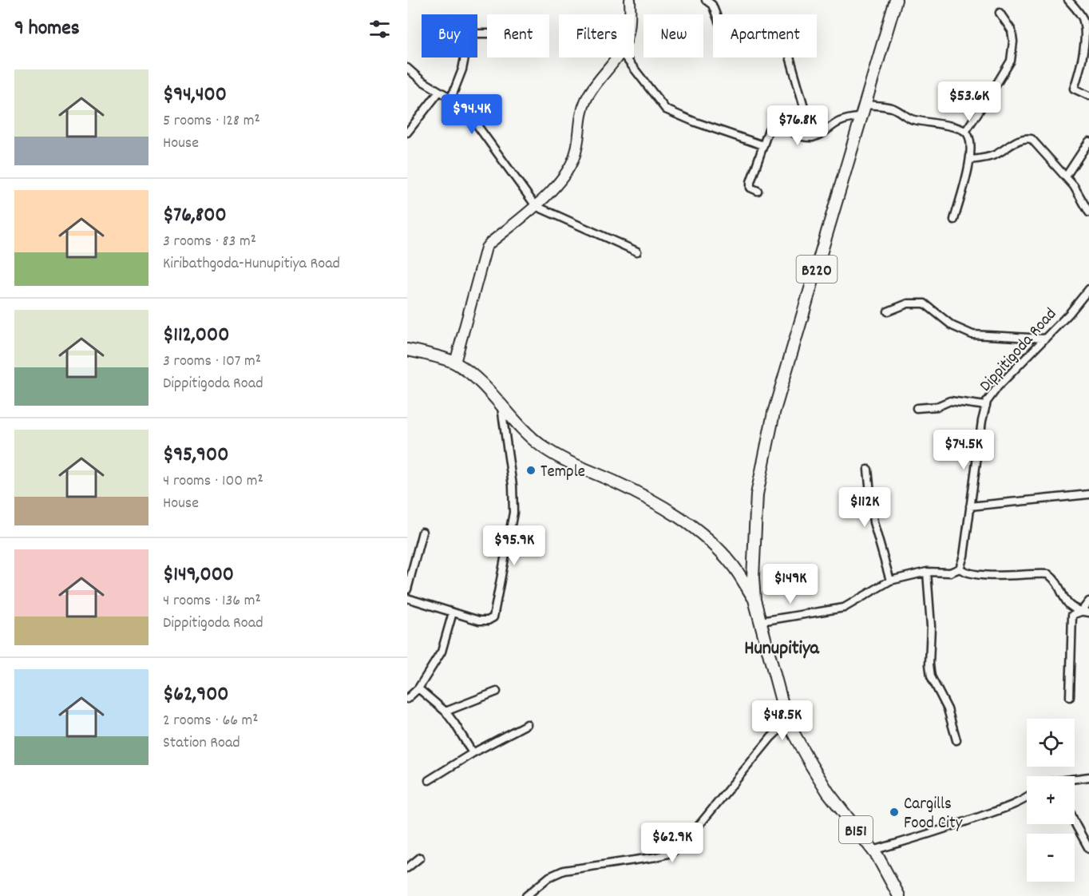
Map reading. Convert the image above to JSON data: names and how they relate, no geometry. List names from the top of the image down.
{
  "streets": {
    "main road": ["B220", "B151"],
    "street": ["Dippitigoda Road"]
  },
  "crossings": [
    ["B220", "B151"]
  ],
  "districts": ["Hunupitiya"],
  "places": ["Temple", "Cargills Food City"],
  "page": {
    "heading": "9 homes",
    "chip": [
      "Buy",
      "Rent",
      "Filters",
      "New",
      "Apartment"
    ],
    "list": [
      {
        "name": "$94,400",
        "note": "5 rooms · 128 m² · House"
      },
      {
        "name": "$76,800",
        "note": "3 rooms · 83 m² · Kiribathgoda-Hunupitiya Road"
      },
      {
        "name": "$112,000",
        "note": "3 rooms · 107 m² · Dippitigoda Road"
      },
      {
        "name": "$95,900",
        "note": "4 rooms · 100 m² · House"
      },
      {
        "name": "$149,000",
        "note": "4 rooms · 136 m² · Dippitigoda Road"
      },
      {
        "name": "$62,900",
        "note": "2 rooms · 66 m² · Station Road"
      }
    ],
    "price": [
      "$53.6K",
      "$94.4K",
      "$76.8K",
      "$74.5K",
      "$112K",
      "$95.9K",
      "$149K",
      "$48.5K",
      "$62.9K"
    ],
    "map_buttons": ["+", "−"]
  }
}
